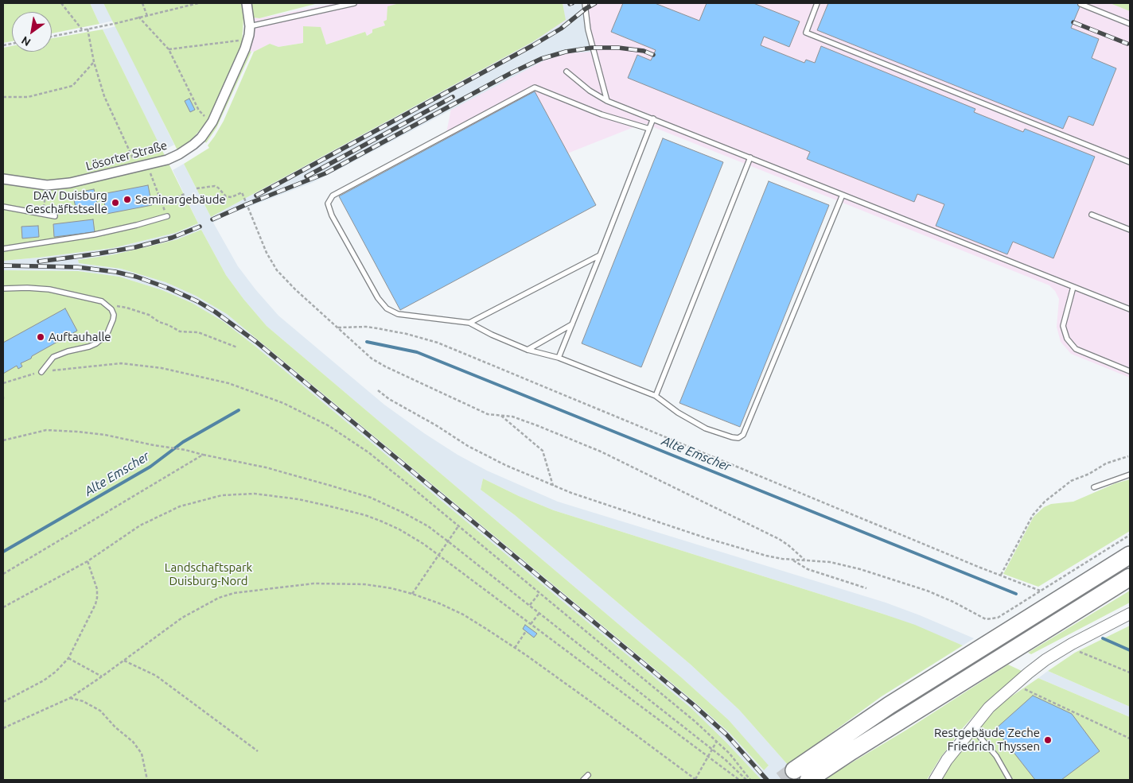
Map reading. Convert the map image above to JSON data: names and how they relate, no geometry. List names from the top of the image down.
{
  "streets": {
    "street": ["Lösorter Straße"]
  },
  "water": ["Alte Emscher"],
  "parks": ["Landschaftspark Duisburg-Nord"],
  "places": [
    "Seminargebäude",
    "DAV Duisburg Geschäftstselle",
    "Auftauhalle",
    "Restgebäude Zeche Friedrich Thyssen"
  ],
  "north": "bottom left"
}
